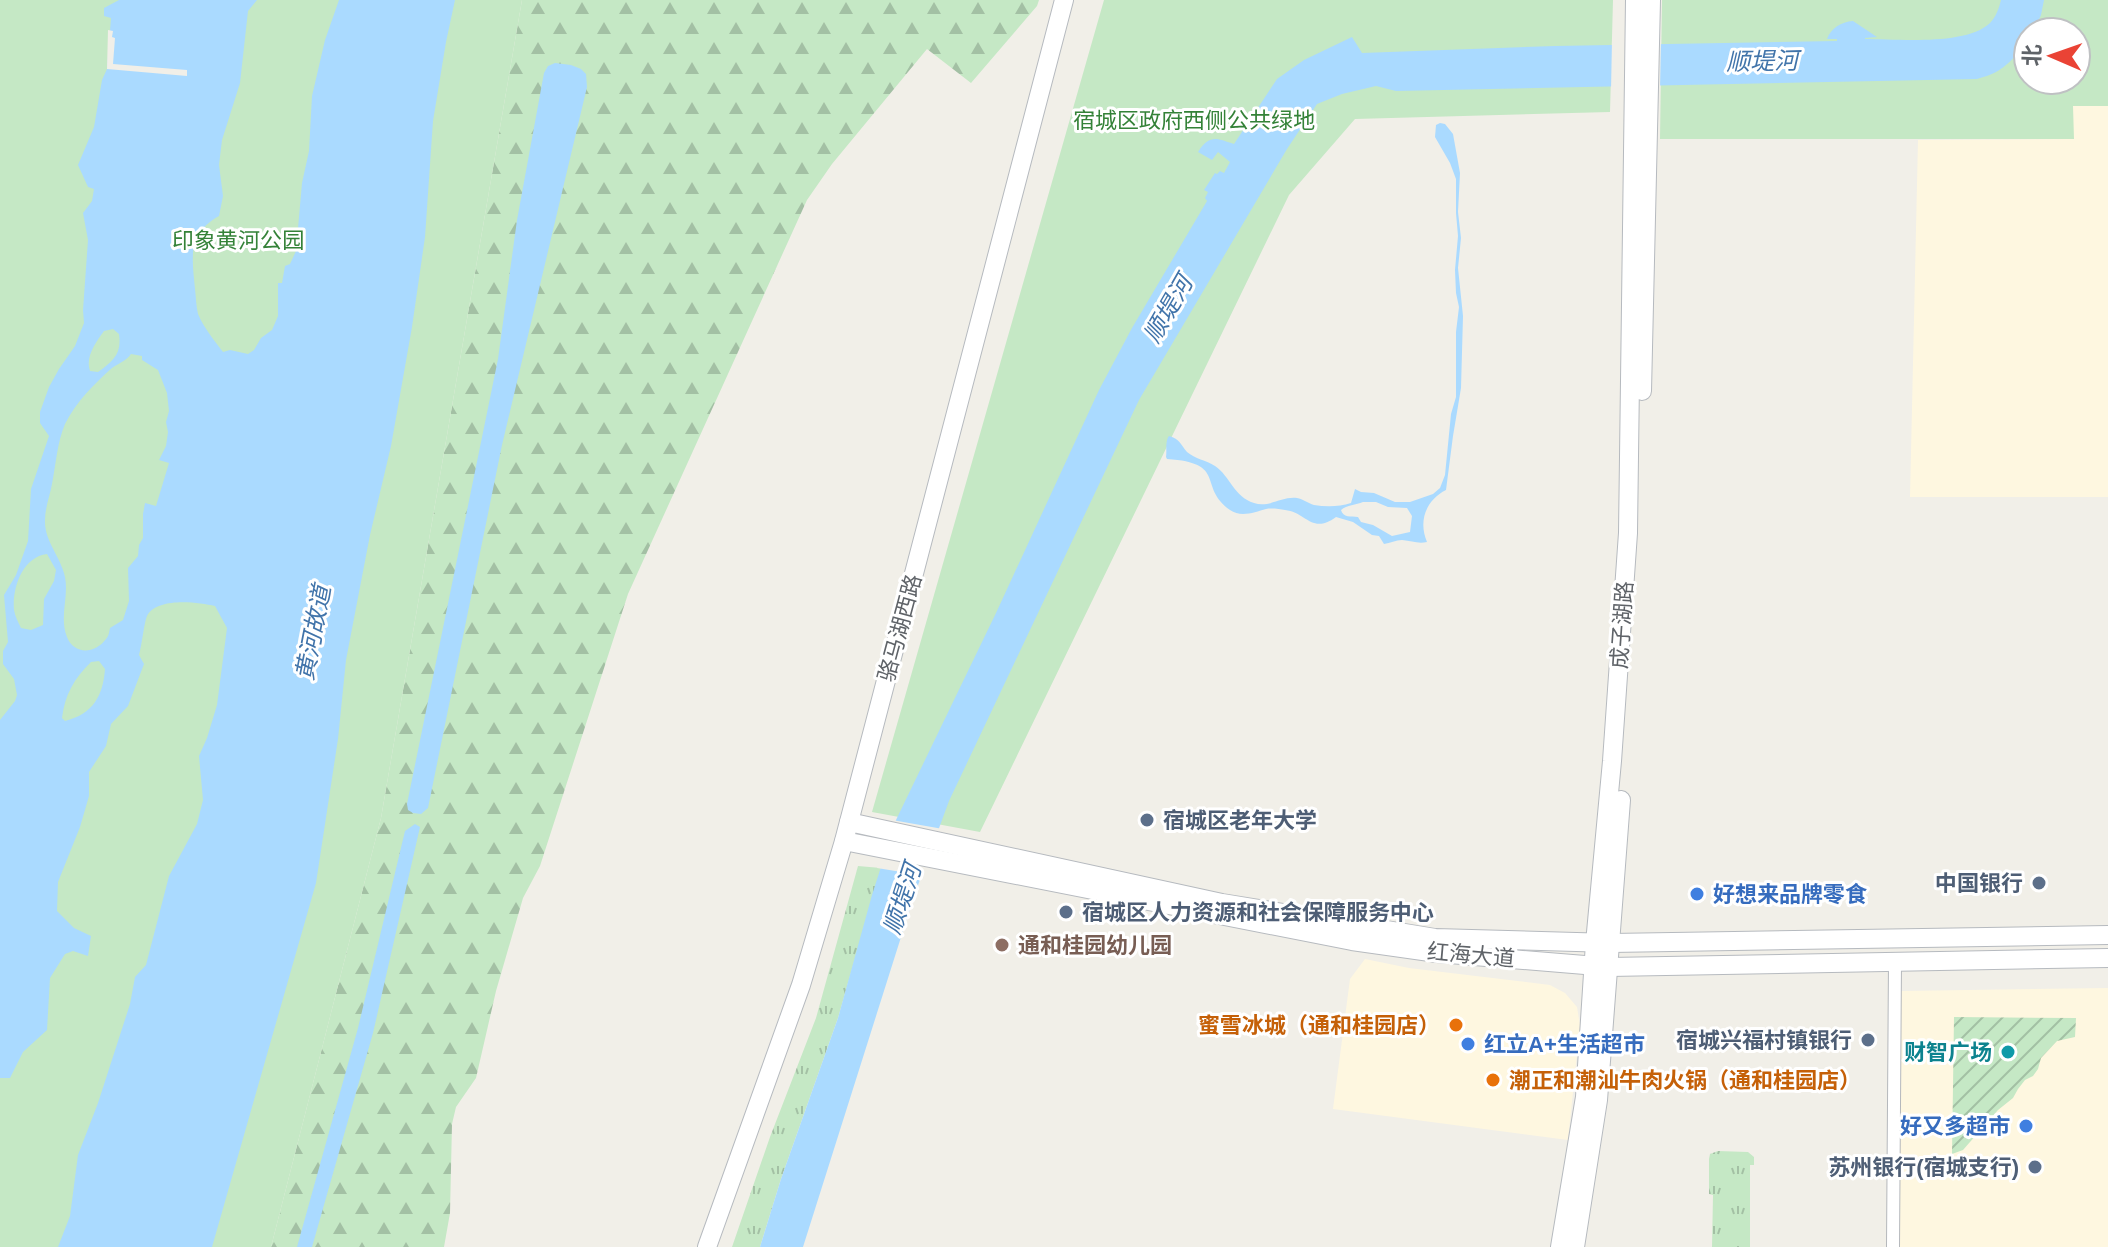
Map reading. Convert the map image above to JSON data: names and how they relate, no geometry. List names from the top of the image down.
{
  "streets": {
    "street": ["成子湖路", "骆马湖西路", "红海大道"]
  },
  "crossings": [
    ["成子湖路", "红海大道"],
    ["骆马湖西路", "红海大道"]
  ],
  "water": ["顺堤河", "黄河故道"],
  "parks": ["宿城区政府西侧公共绿地", "印象黄河公园"],
  "places": [
    "宿城区老年大学",
    "中国银行",
    "好想来品牌零食",
    "宿城区人力资源和社会保障服务中心",
    "通和桂园幼儿园",
    "蜜雪冰城（通和桂园店）",
    "宿城兴福村镇银行",
    "红立A+生活超市",
    "财智广场",
    "潮正和潮汕牛肉火锅（通和桂园店）",
    "好又多超市",
    "苏州银行(宿城支行)"
  ],
  "north": "left"
}
